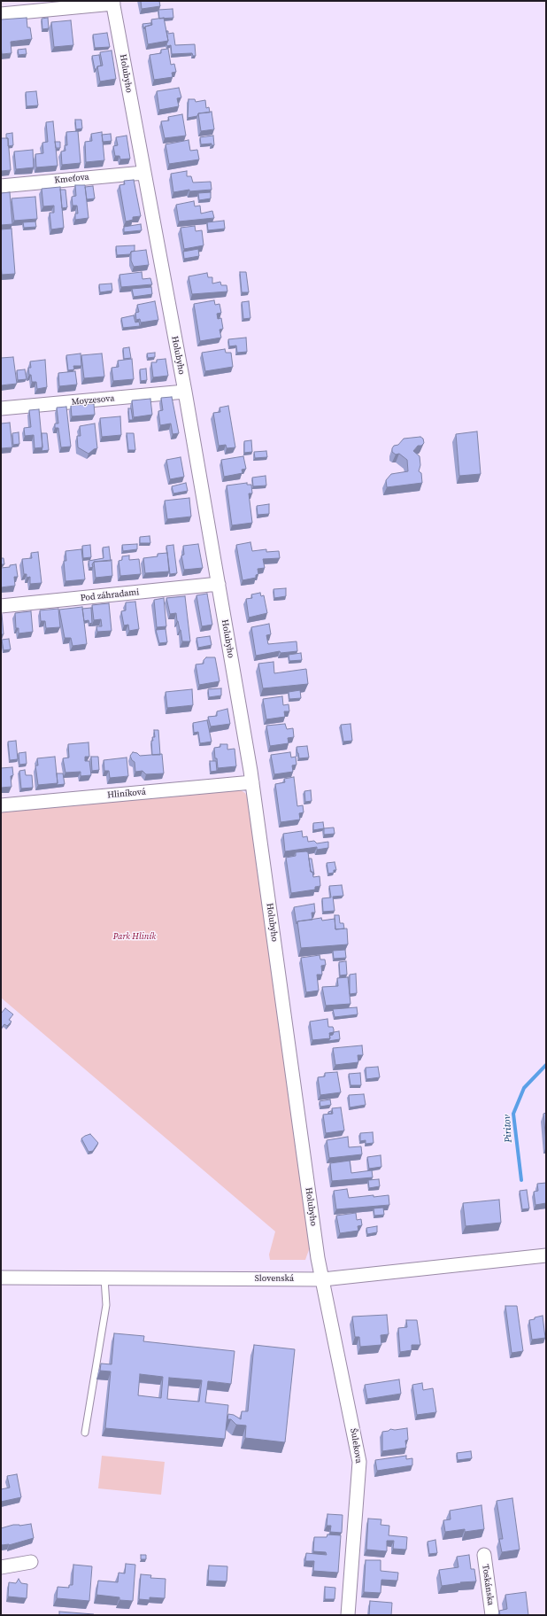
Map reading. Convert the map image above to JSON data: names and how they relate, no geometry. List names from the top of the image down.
{
  "streets": {
    "street": [
      "Holubyho",
      "Kmeťova",
      "Moyzesova",
      "Pod záhradami",
      "Hliníková",
      "Slovenská",
      "Šulekova",
      "Toskánska"
    ]
  },
  "crossings": [
    ["Holubyho", "Kmeťova"],
    ["Holubyho", "Moyzesova"],
    ["Holubyho", "Pod záhradami"],
    ["Holubyho", "Hliníková"],
    ["Holubyho", "Slovenská"],
    ["Holubyho", "Šulekova"],
    ["Slovenská", "Šulekova"]
  ],
  "water": ["Piritov"],
  "parks": ["Park Hliník"]
}
